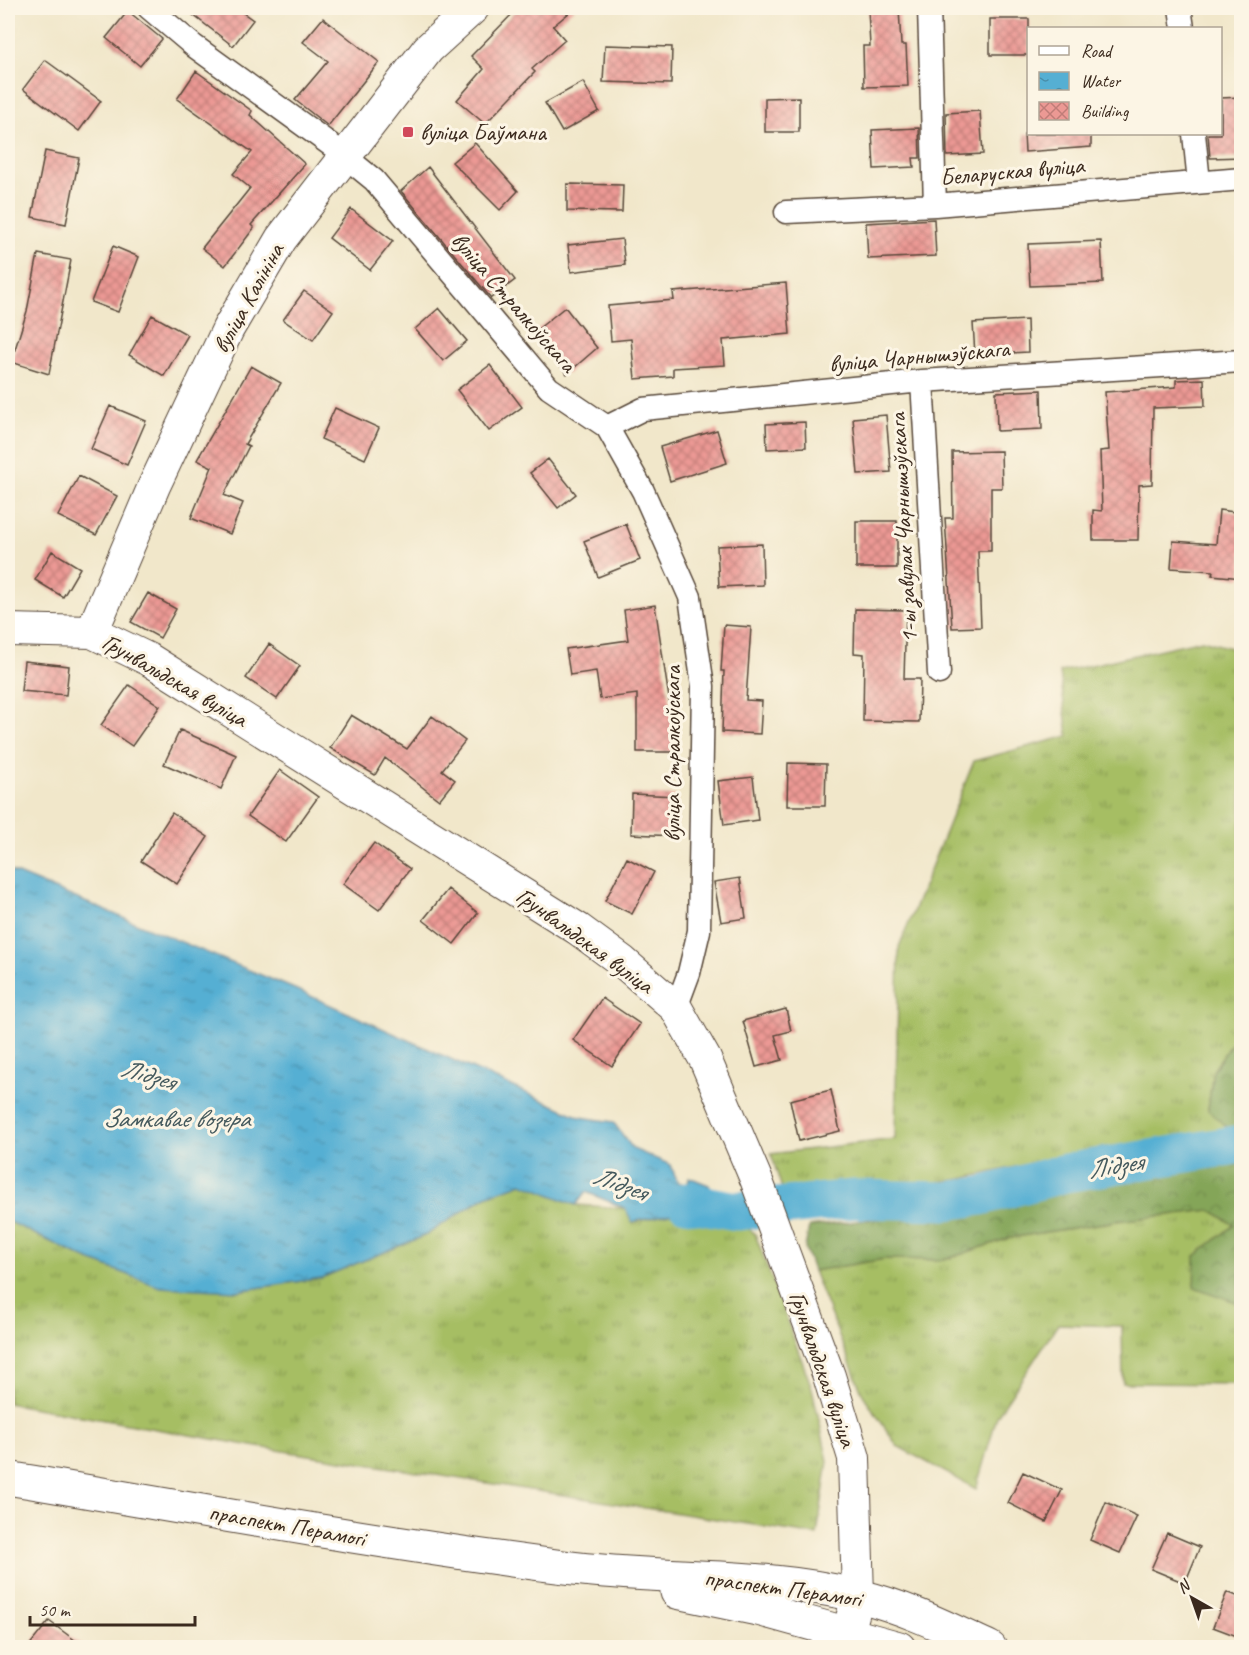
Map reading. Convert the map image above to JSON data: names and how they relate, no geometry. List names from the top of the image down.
{
  "streets": {
    "main road": ["вуліца Калініна", "Грунвальдская вуліца", "праспект Перамогі"],
    "street": [
      "Беларуская вуліца",
      "вуліца Стралкоўскага",
      "вуліца Чарнышэўскага",
      "1-ы завулак Чарнышэўскага"
    ]
  },
  "crossings": [
    ["вуліца Калініна", "вуліца Стралкоўскага"],
    ["вуліца Калініна", "Грунвальдская вуліца"],
    ["вуліца Стралкоўскага", "вуліца Чарнышэўскага"],
    ["вуліца Стралкоўскага", "Грунвальдская вуліца"],
    ["вуліца Чарнышэўскага", "1-ы завулак Чарнышэўскага"],
    ["Грунвальдская вуліца", "праспект Перамогі"]
  ],
  "water": ["Лідзея", "Замкавае возера"],
  "places": {
    "transit": ["вуліца Баўмана"]
  },
  "legend": ["Road", "Water", "Building"],
  "scale_bar": "50 m",
  "north": "top left"
}
